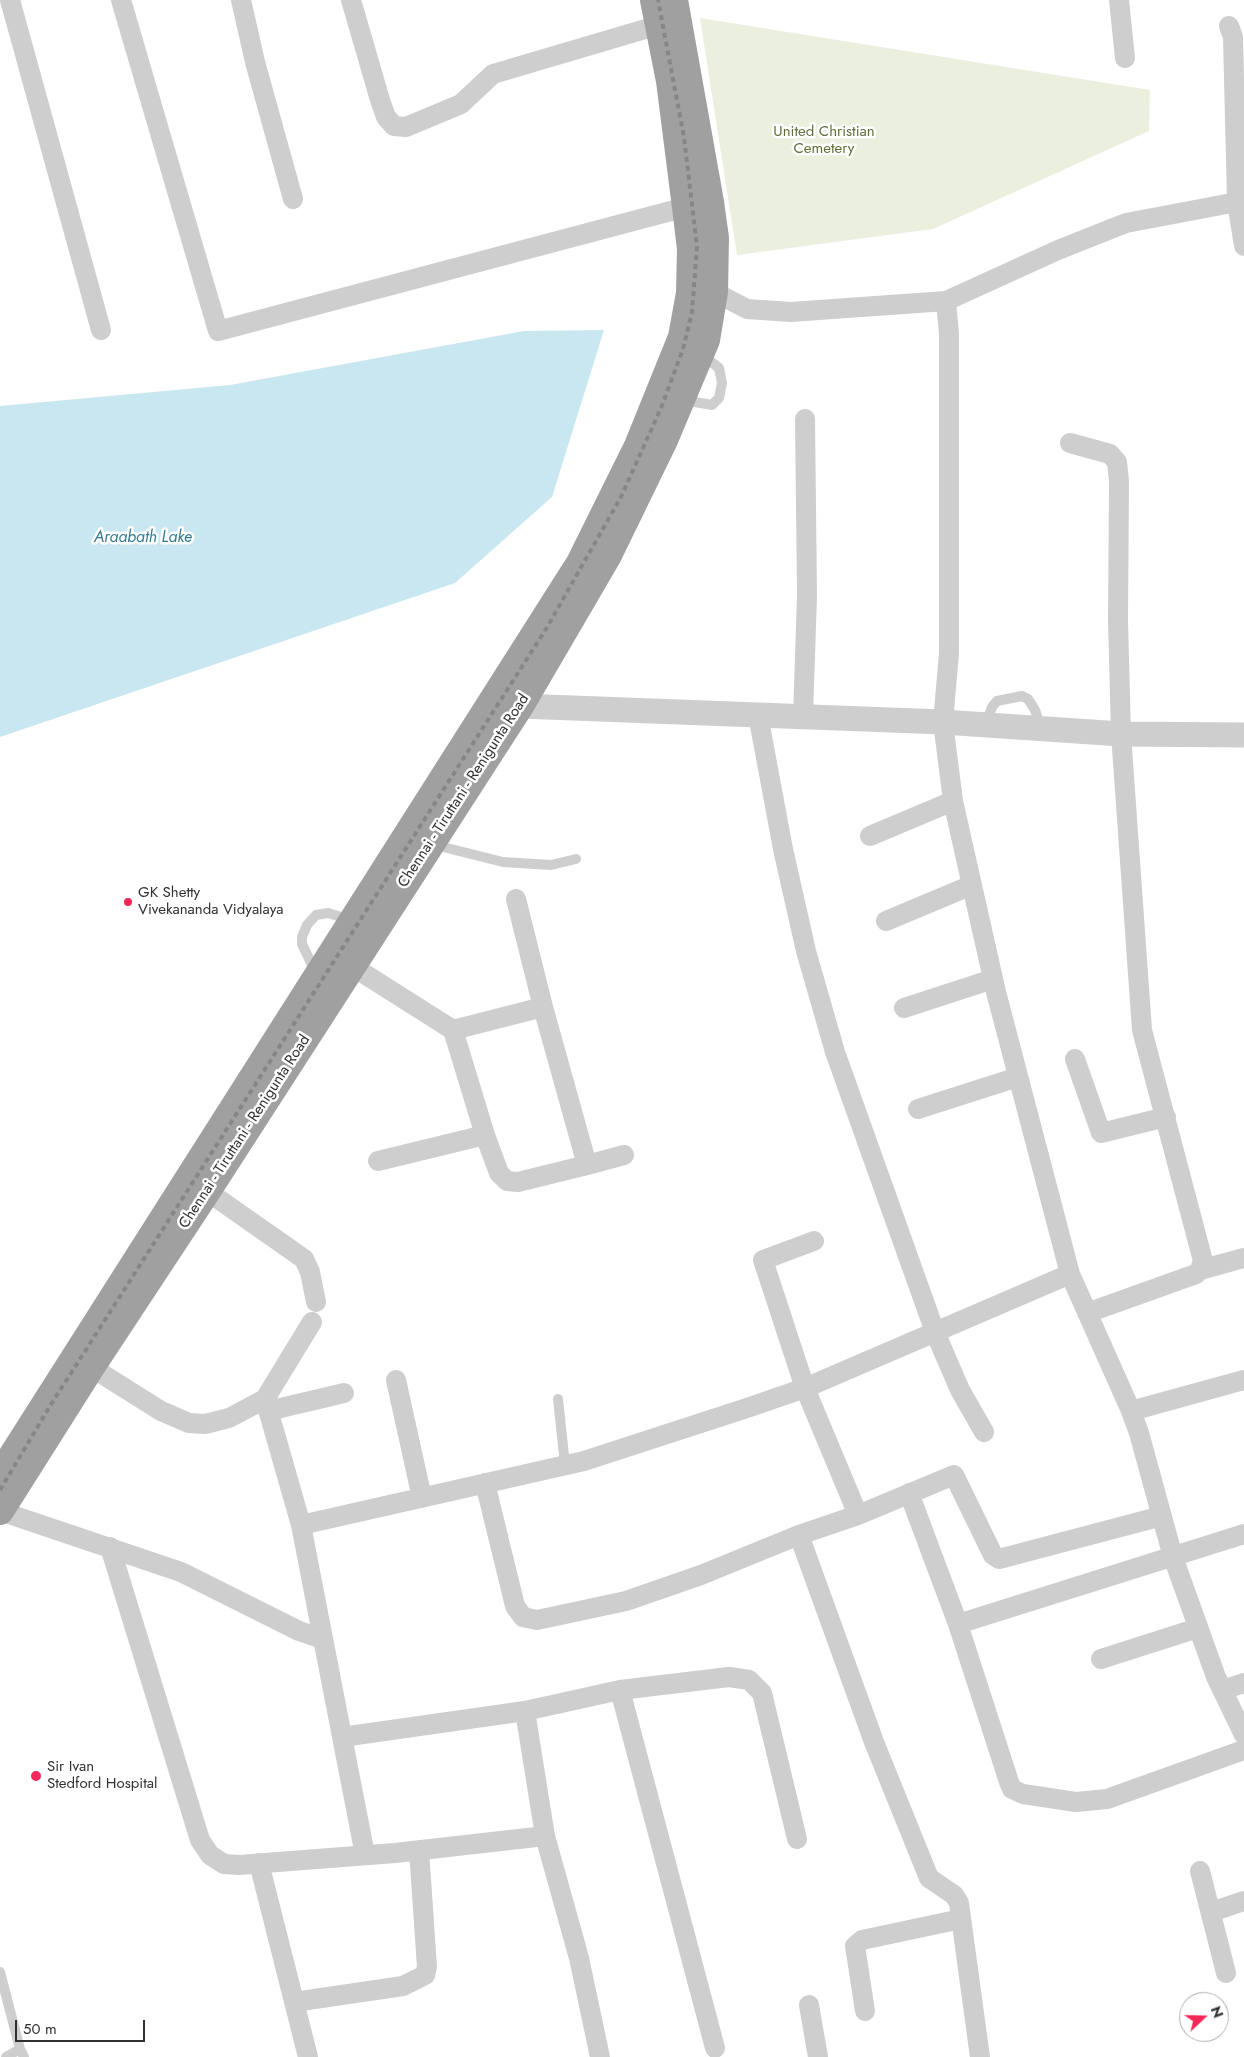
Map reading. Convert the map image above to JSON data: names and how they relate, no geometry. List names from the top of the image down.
{
  "streets": {
    "highway": ["Chennai - Tiruttani - Renigunta Road"]
  },
  "water": ["Araabath Lake"],
  "parks": ["United Christian Cemetery"],
  "places": ["GK Shetty Vivekananda Vidyalaya", "Sir Ivan Stedford Hospital"],
  "scale_bar": "50 m",
  "north": "right"
}
